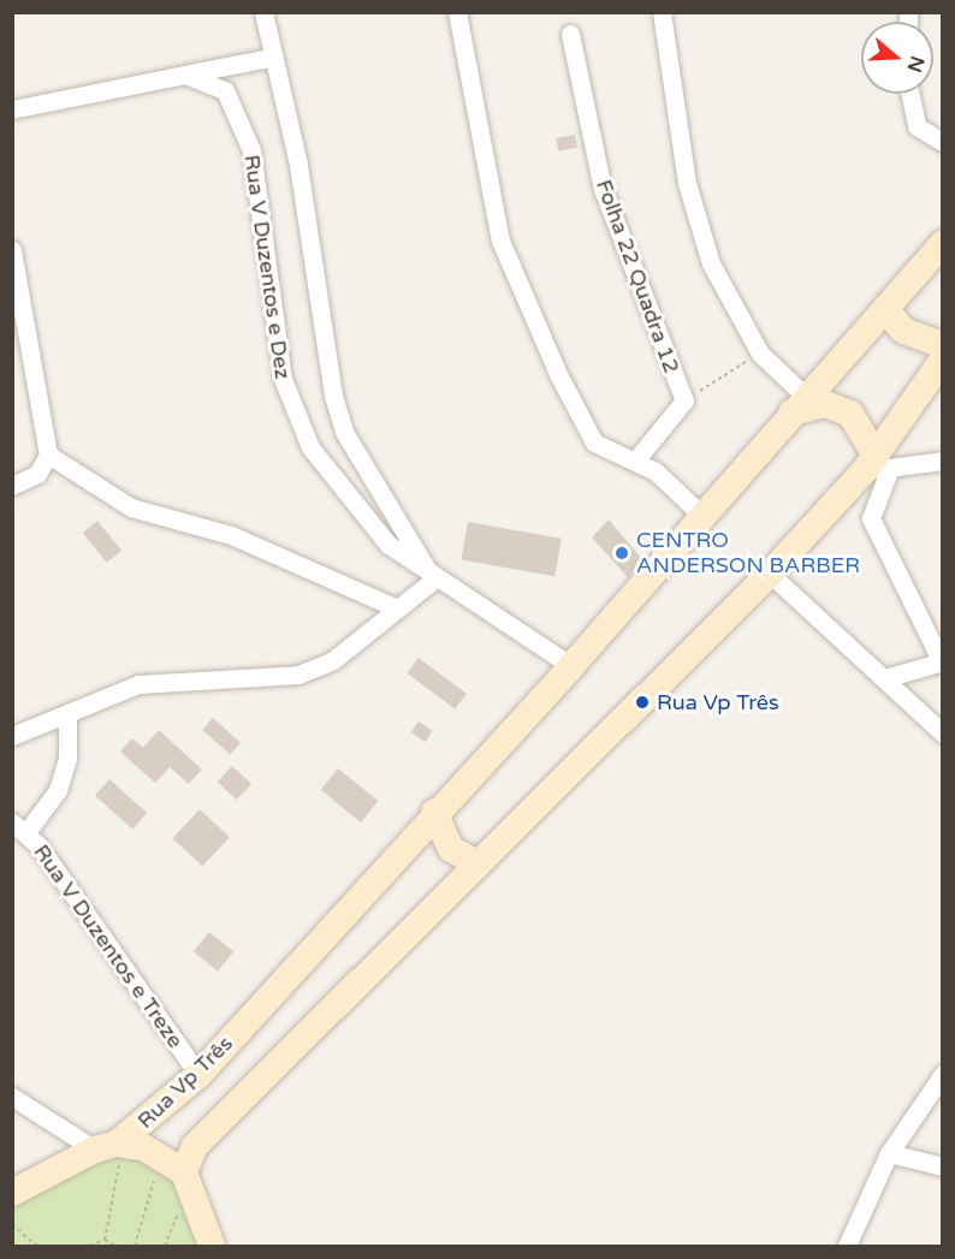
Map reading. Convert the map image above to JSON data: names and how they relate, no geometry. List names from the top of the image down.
{
  "streets": {
    "main road": ["Rua Vp Três"],
    "street": ["Rua V Duzentos e Dez", "Folha 22 Quadra 12", "Rua V Duzentos e Treze"]
  },
  "crossings": [
    ["Rua V Duzentos e Dez", "Rua Vp Três"],
    ["Rua V Duzentos e Treze", "Rua Vp Três"]
  ],
  "places": ["CENTRO ANDERSON BARBER", "Rua Vp Três"],
  "north": "right"
}
